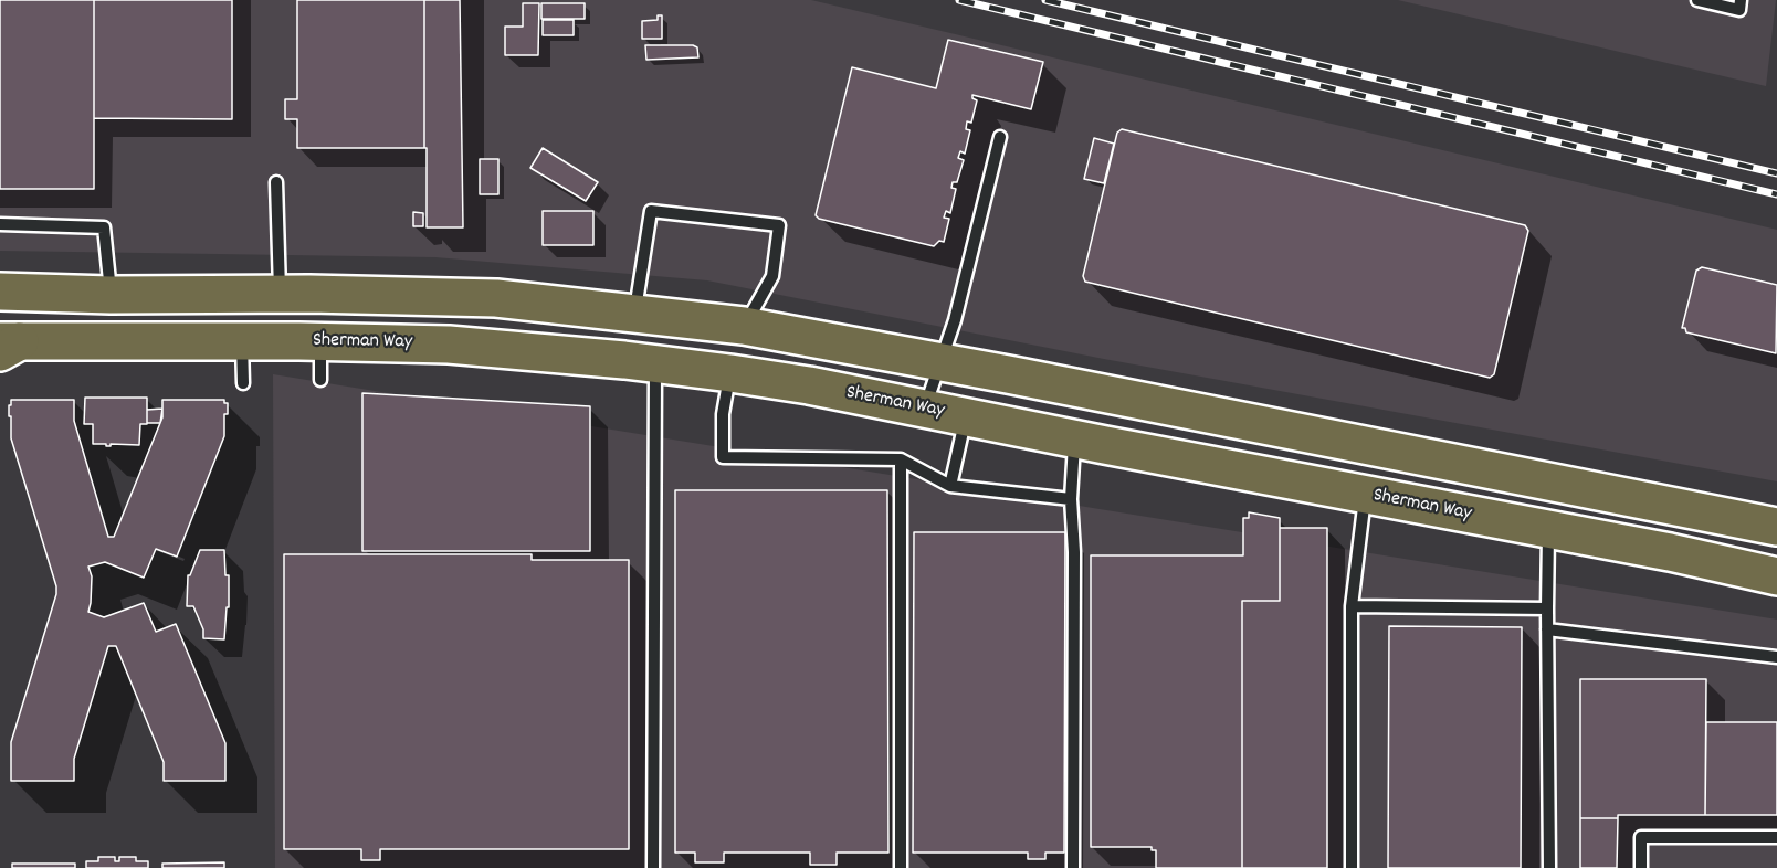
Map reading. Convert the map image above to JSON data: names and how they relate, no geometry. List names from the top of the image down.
{
  "streets": {
    "main road": ["Sherman Way"]
  }
}
